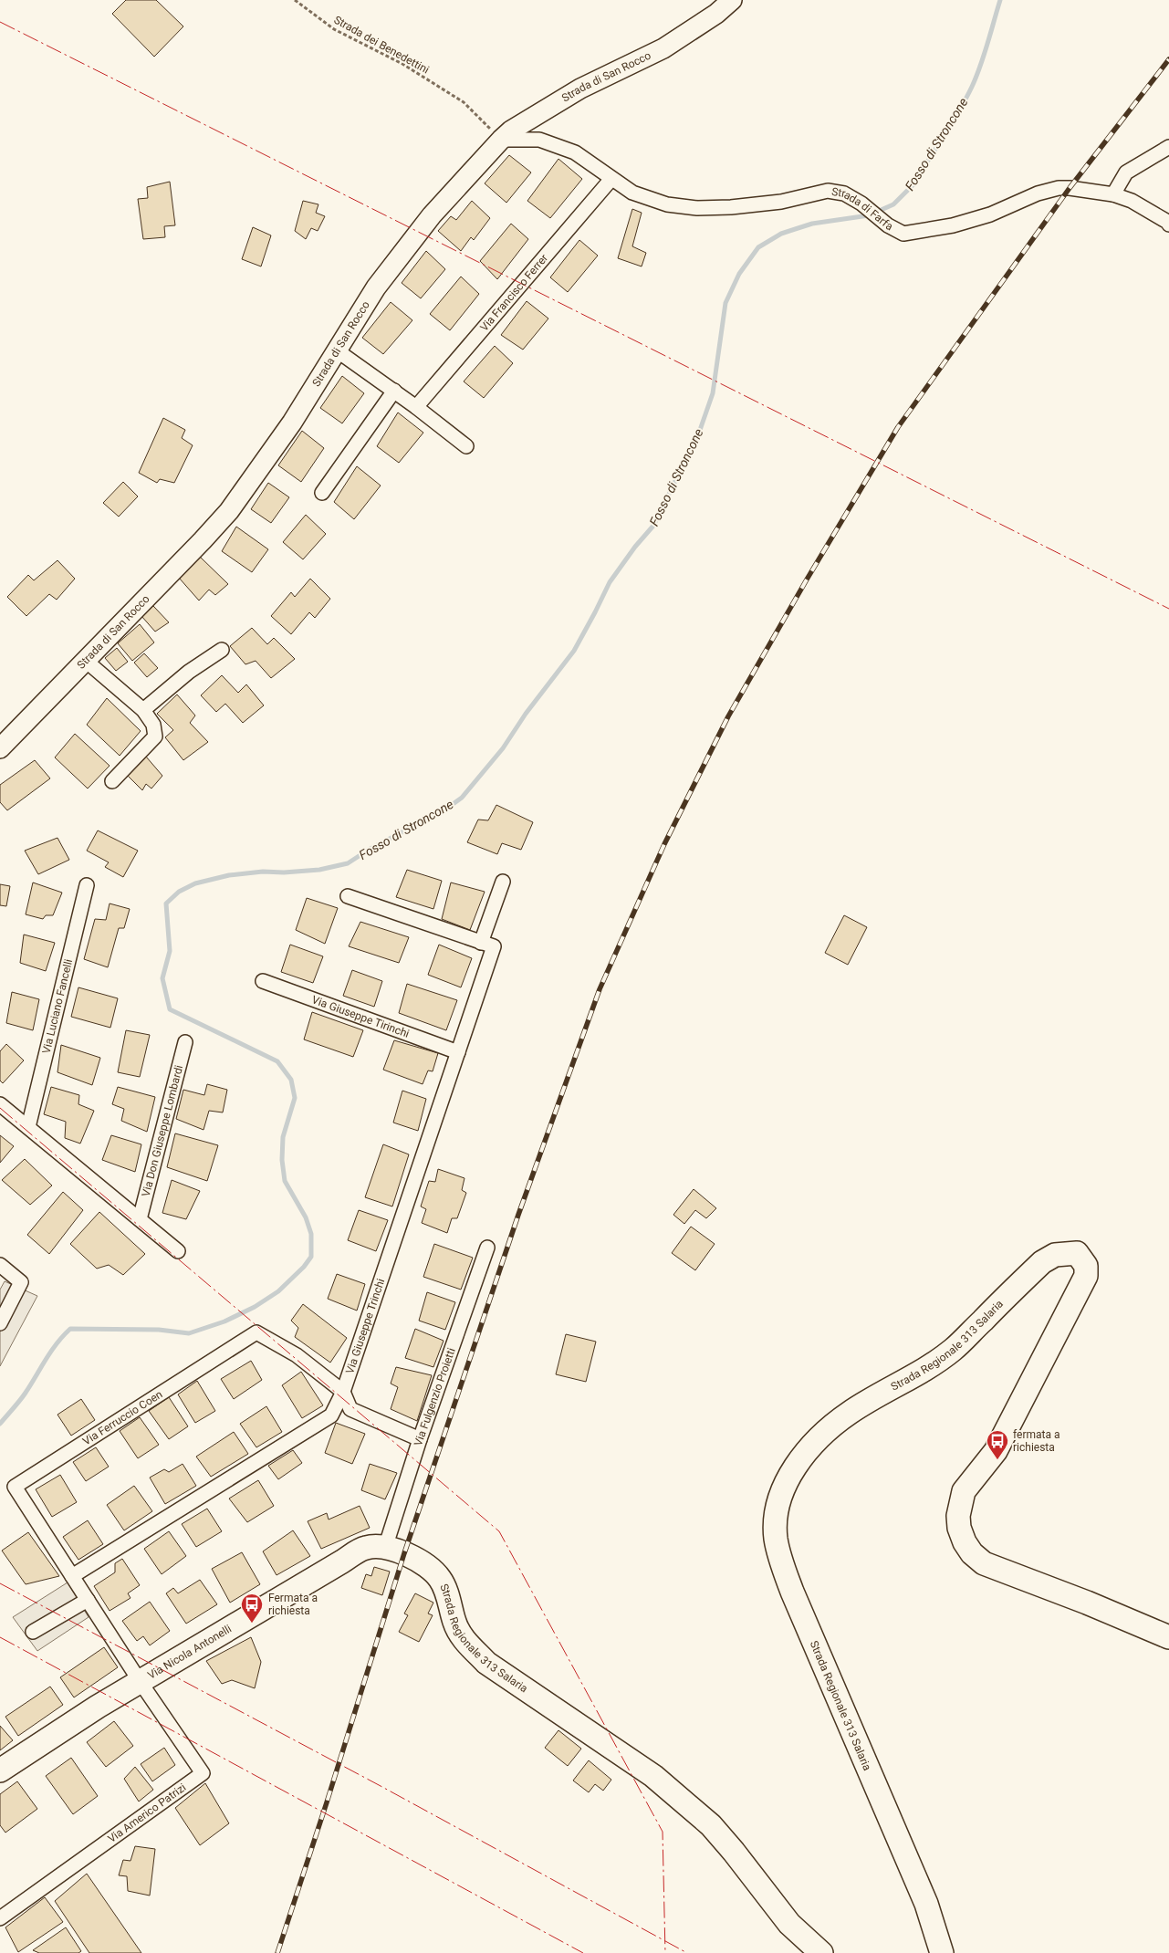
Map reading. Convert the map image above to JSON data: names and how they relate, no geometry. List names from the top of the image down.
{
  "streets": {
    "main road": ["Strada di San Rocco", "Strada Regionale 313 Salaria", "Via Nicola Antonelli"],
    "street": [
      "Strada di Farfa",
      "Via Francisco Ferrer",
      "Via Luciano Fancelli",
      "Via Giuseppe Tirinchi",
      "Via Don Giuseppe Lombardi",
      "Via Giuseppe Trinchi",
      "Via Fulgenzio Proietti",
      "Via Ferruccio Coen",
      "Via Americo Patrizi"
    ],
    "path": ["Strada dei Benedettini"]
  },
  "crossings": [
    ["Strada dei Benedettini", "Strada di San Rocco"],
    ["Strada dei Benedettini", "Strada di Farfa"],
    ["Strada di San Rocco", "Strada di Farfa"],
    ["Strada di Farfa", "Via Francisco Ferrer"],
    ["Via Giuseppe Tirinchi", "Via Giuseppe Trinchi"],
    ["Via Giuseppe Trinchi", "Via Ferruccio Coen"],
    ["Strada Regionale 313 Salaria", "Via Fulgenzio Proietti"],
    ["Strada Regionale 313 Salaria", "Via Nicola Antonelli"],
    ["Via Fulgenzio Proietti", "Via Ferruccio Coen"],
    ["Via Fulgenzio Proietti", "Via Nicola Antonelli"],
    ["Via Ferruccio Coen", "Via Nicola Antonelli"],
    ["Via Ferruccio Coen", "Via Americo Patrizi"],
    ["Via Nicola Antonelli", "Via Americo Patrizi"]
  ],
  "water": ["Fosso di Stroncone"],
  "places": {
    "bus stop": ["fermata a richiesta", "Fermata a richiesta"]
  }
}
